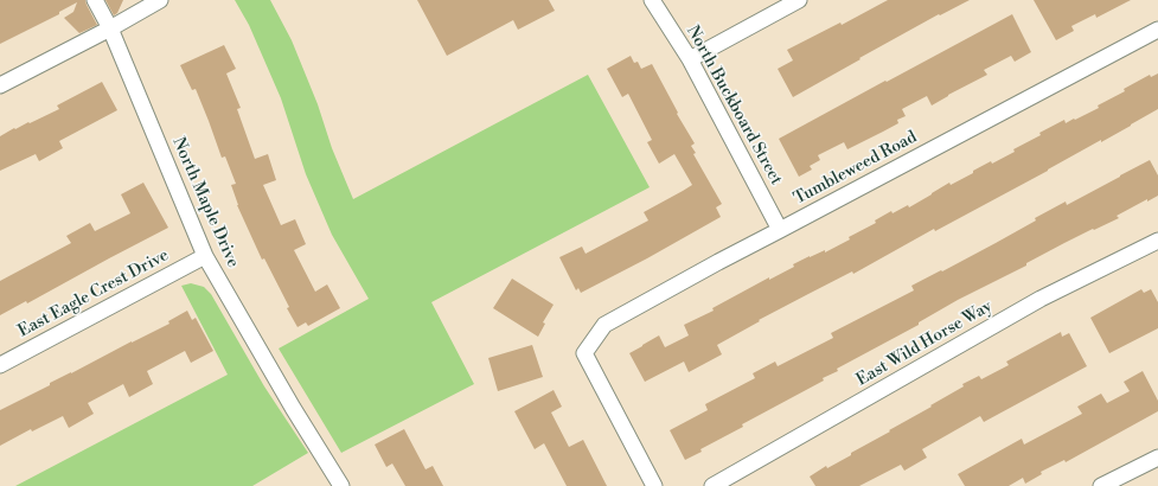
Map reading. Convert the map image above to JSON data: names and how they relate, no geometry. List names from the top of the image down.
{
  "streets": {
    "street": [
      "North Buckboard Street",
      "Tumbleweed Road",
      "North Maple Drive",
      "East Eagle Crest Drive",
      "East Wild Horse Way"
    ]
  },
  "crossings": [
    ["North Buckboard Street", "Tumbleweed Road"],
    ["North Maple Drive", "East Eagle Crest Drive"]
  ]
}
